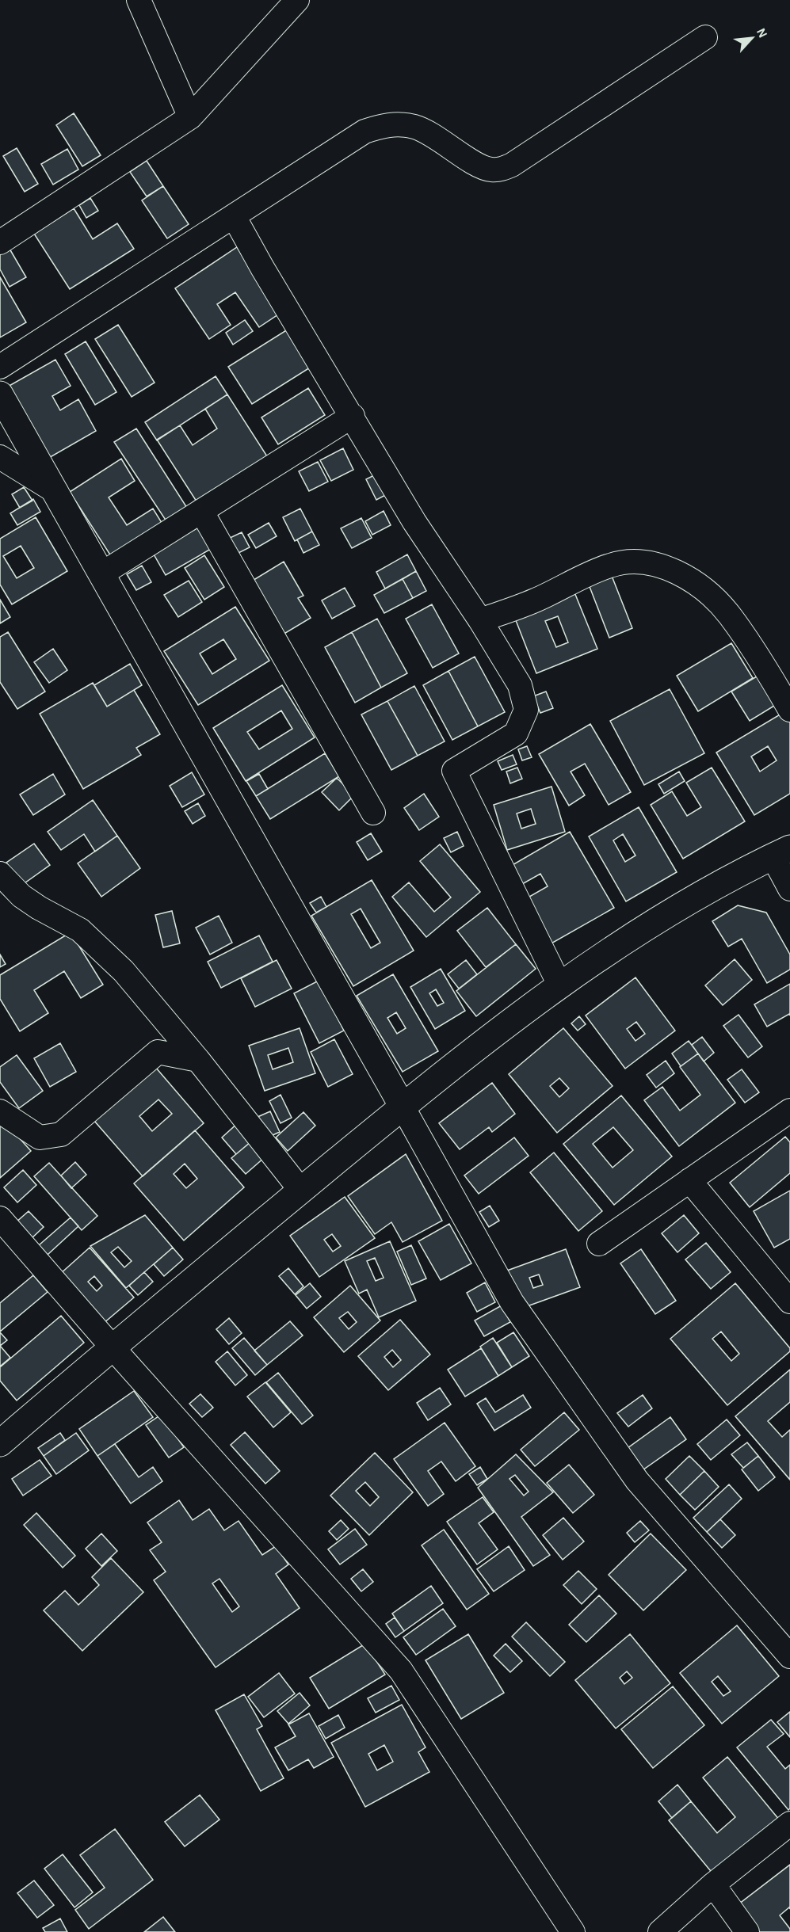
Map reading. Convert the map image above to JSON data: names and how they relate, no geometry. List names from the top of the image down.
{
  "north": "top right"
}
